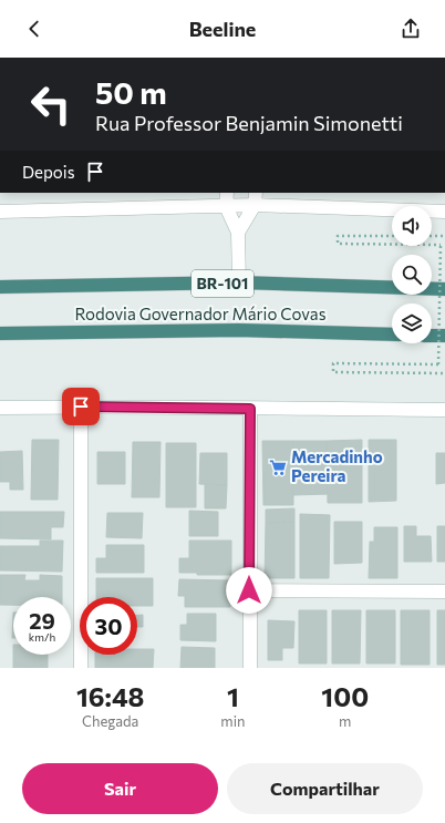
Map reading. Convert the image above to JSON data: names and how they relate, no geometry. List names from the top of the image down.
{
  "streets": {
    "highway": ["BR-101", "Rodovia Governador Mário Covas"]
  },
  "places": {
    "supermarket": ["Mercadinho Pereira"]
  },
  "page": {
    "header": "Beeline",
    "turn": ["50 m", "Rua Professor Benjamin Simonetti"],
    "then": "Depois",
    "speed": "29 km/h",
    "limit": "30",
    "eta": [
      "16:48",
      "Chegada",
      "1",
      "min",
      "100",
      "m"
    ],
    "buttons": ["Sair", "Compartilhar"]
  }
}
